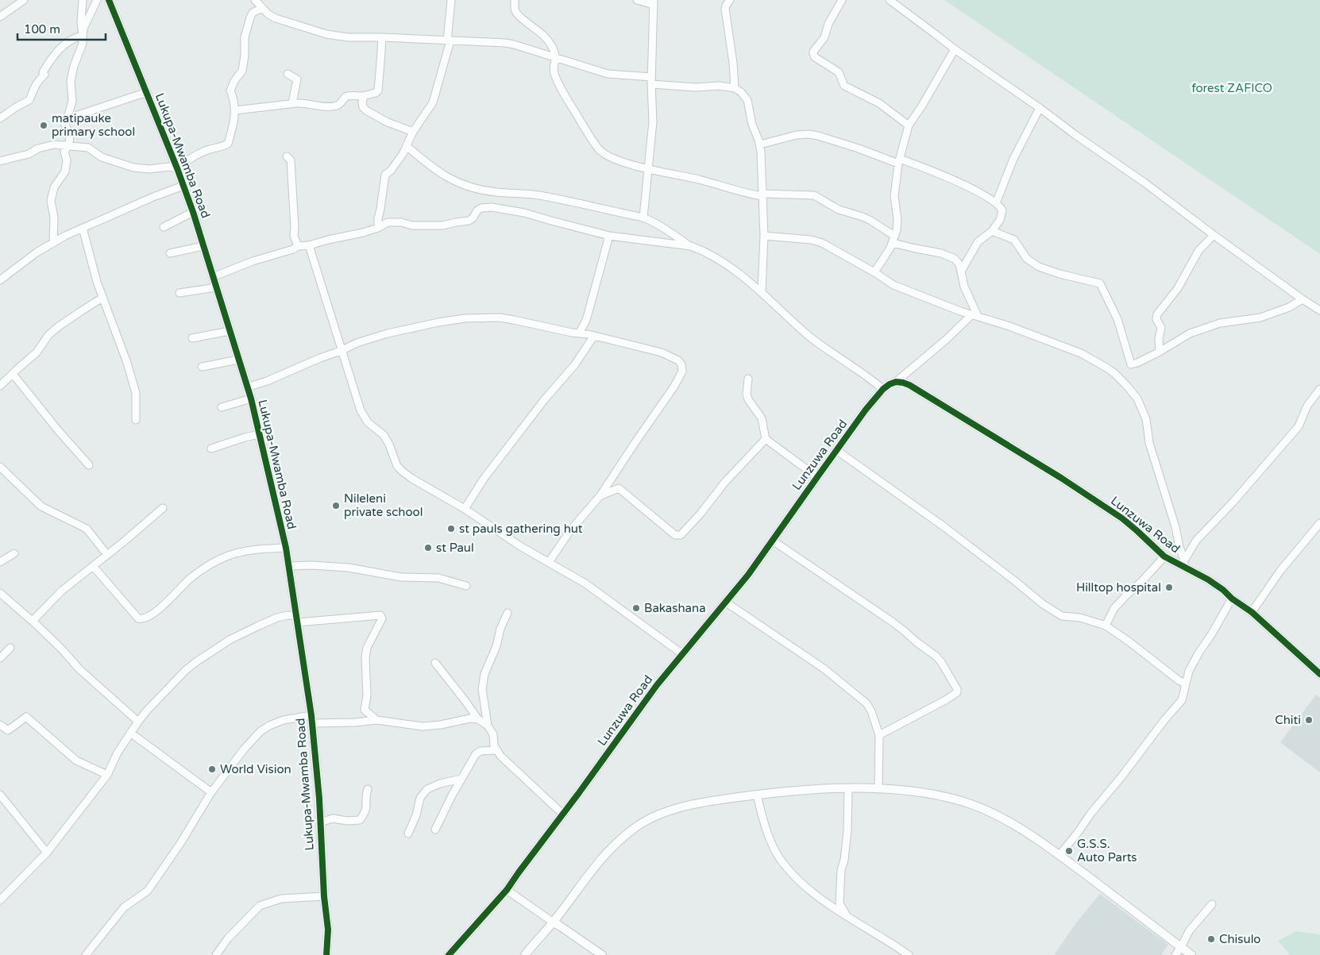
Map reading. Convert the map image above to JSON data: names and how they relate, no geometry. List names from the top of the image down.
{
  "streets": {
    "street": ["Lukupa-Mwamba Road", "Lunzuwa Road"]
  },
  "parks": ["forest ZAFICO"],
  "places": [
    "matipauke primary school",
    "Nileleni private school",
    "st pauls gathering hut",
    "st Paul",
    "Hilltop hospital",
    "Bakashana",
    "Chiti",
    "World Vision",
    "G.S.S. Auto Parts",
    "Chisulo"
  ],
  "scale_bar": "100 m"
}
